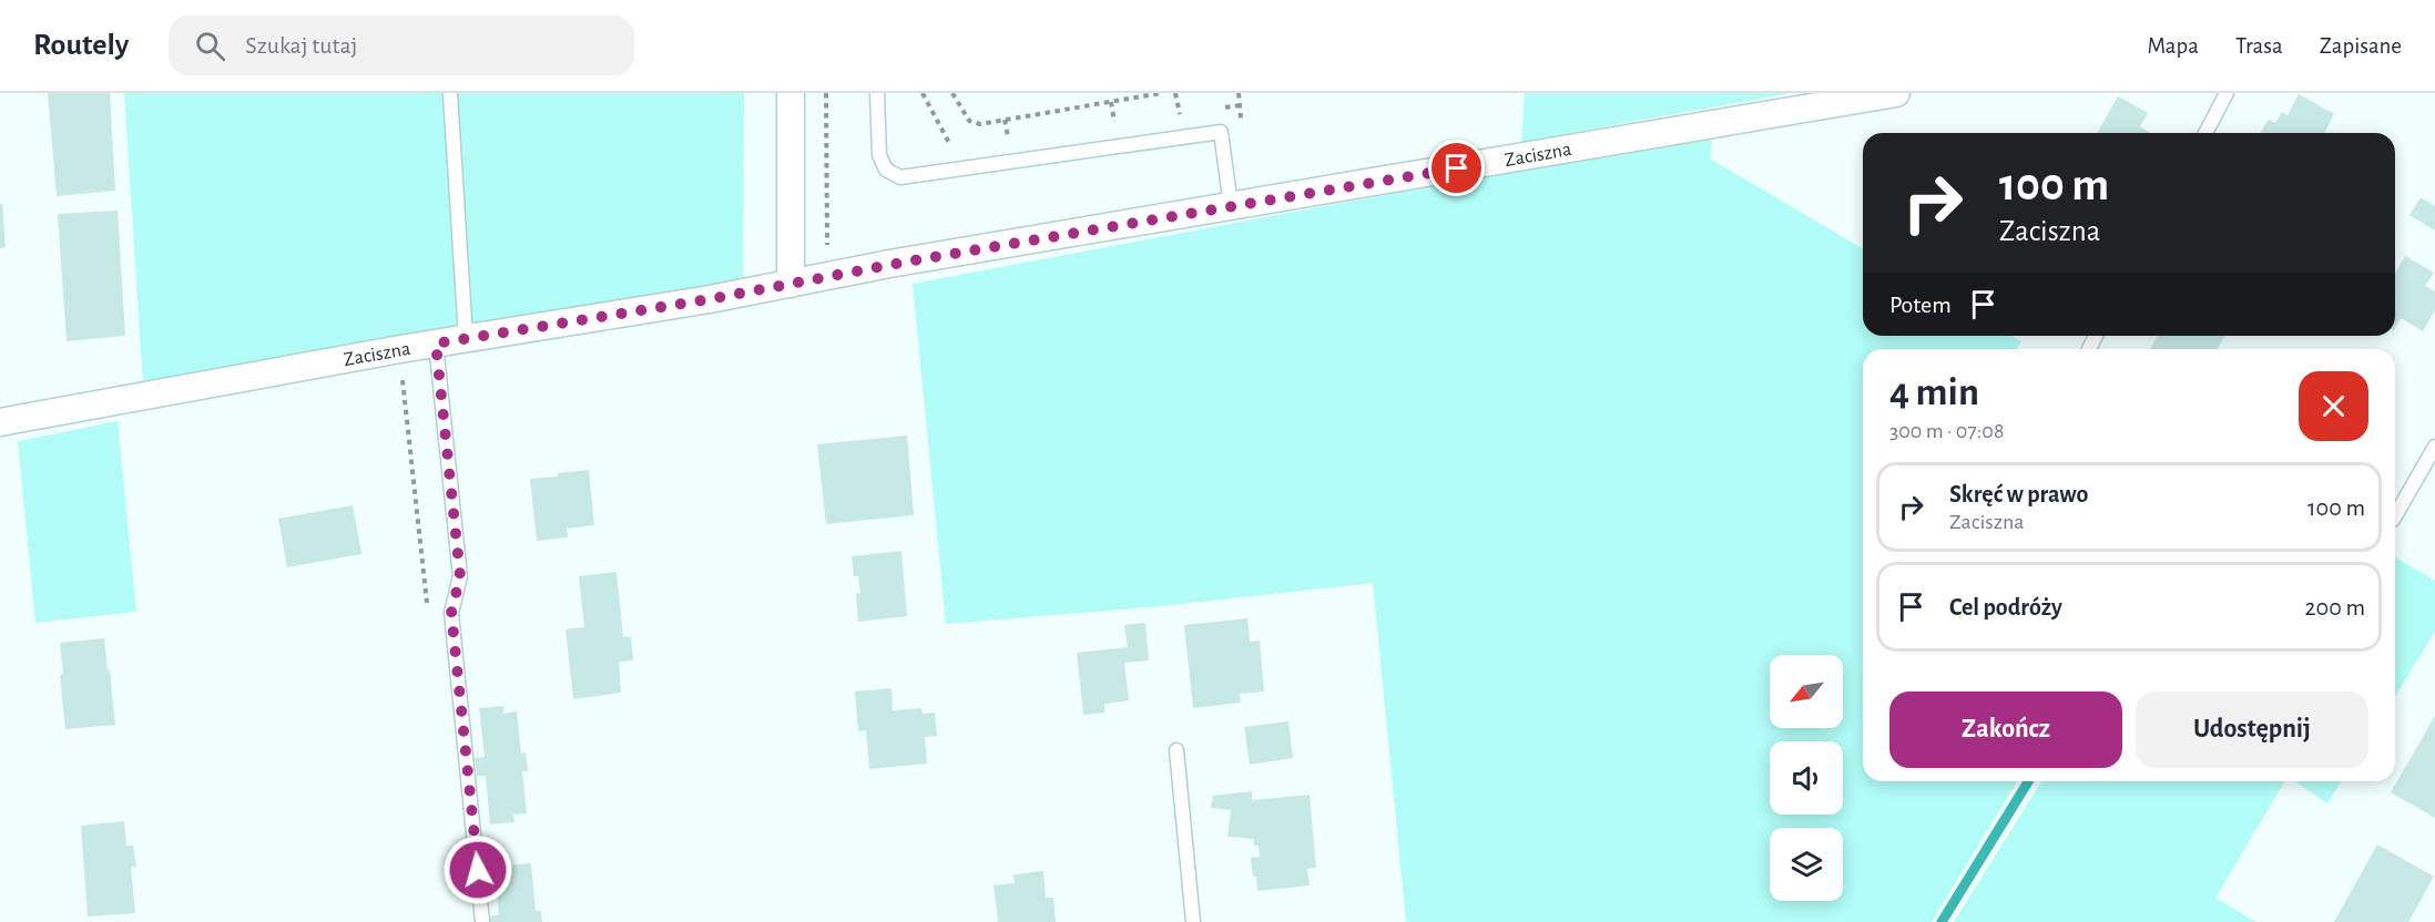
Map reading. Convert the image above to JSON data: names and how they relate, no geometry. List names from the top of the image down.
{
  "streets": {
    "street": ["Zaciszna"]
  },
  "north": "bottom left",
  "page": {
    "header": "Routely",
    "search": "Szukaj tutaj",
    "nav": ["Mapa", "Trasa", "Zapisane"],
    "turn": ["100 m", "Zaciszna"],
    "then": "Potem",
    "heading": ["4 min", "300 m · 07:08"],
    "list": [
      {
        "name": "Skręć w prawo",
        "note": "Zaciszna",
        "value": "100 m"
      },
      {
        "name": "Cel podróży",
        "value": "200 m"
      }
    ],
    "buttons": ["Zakończ", "Udostępnij"]
  }
}
